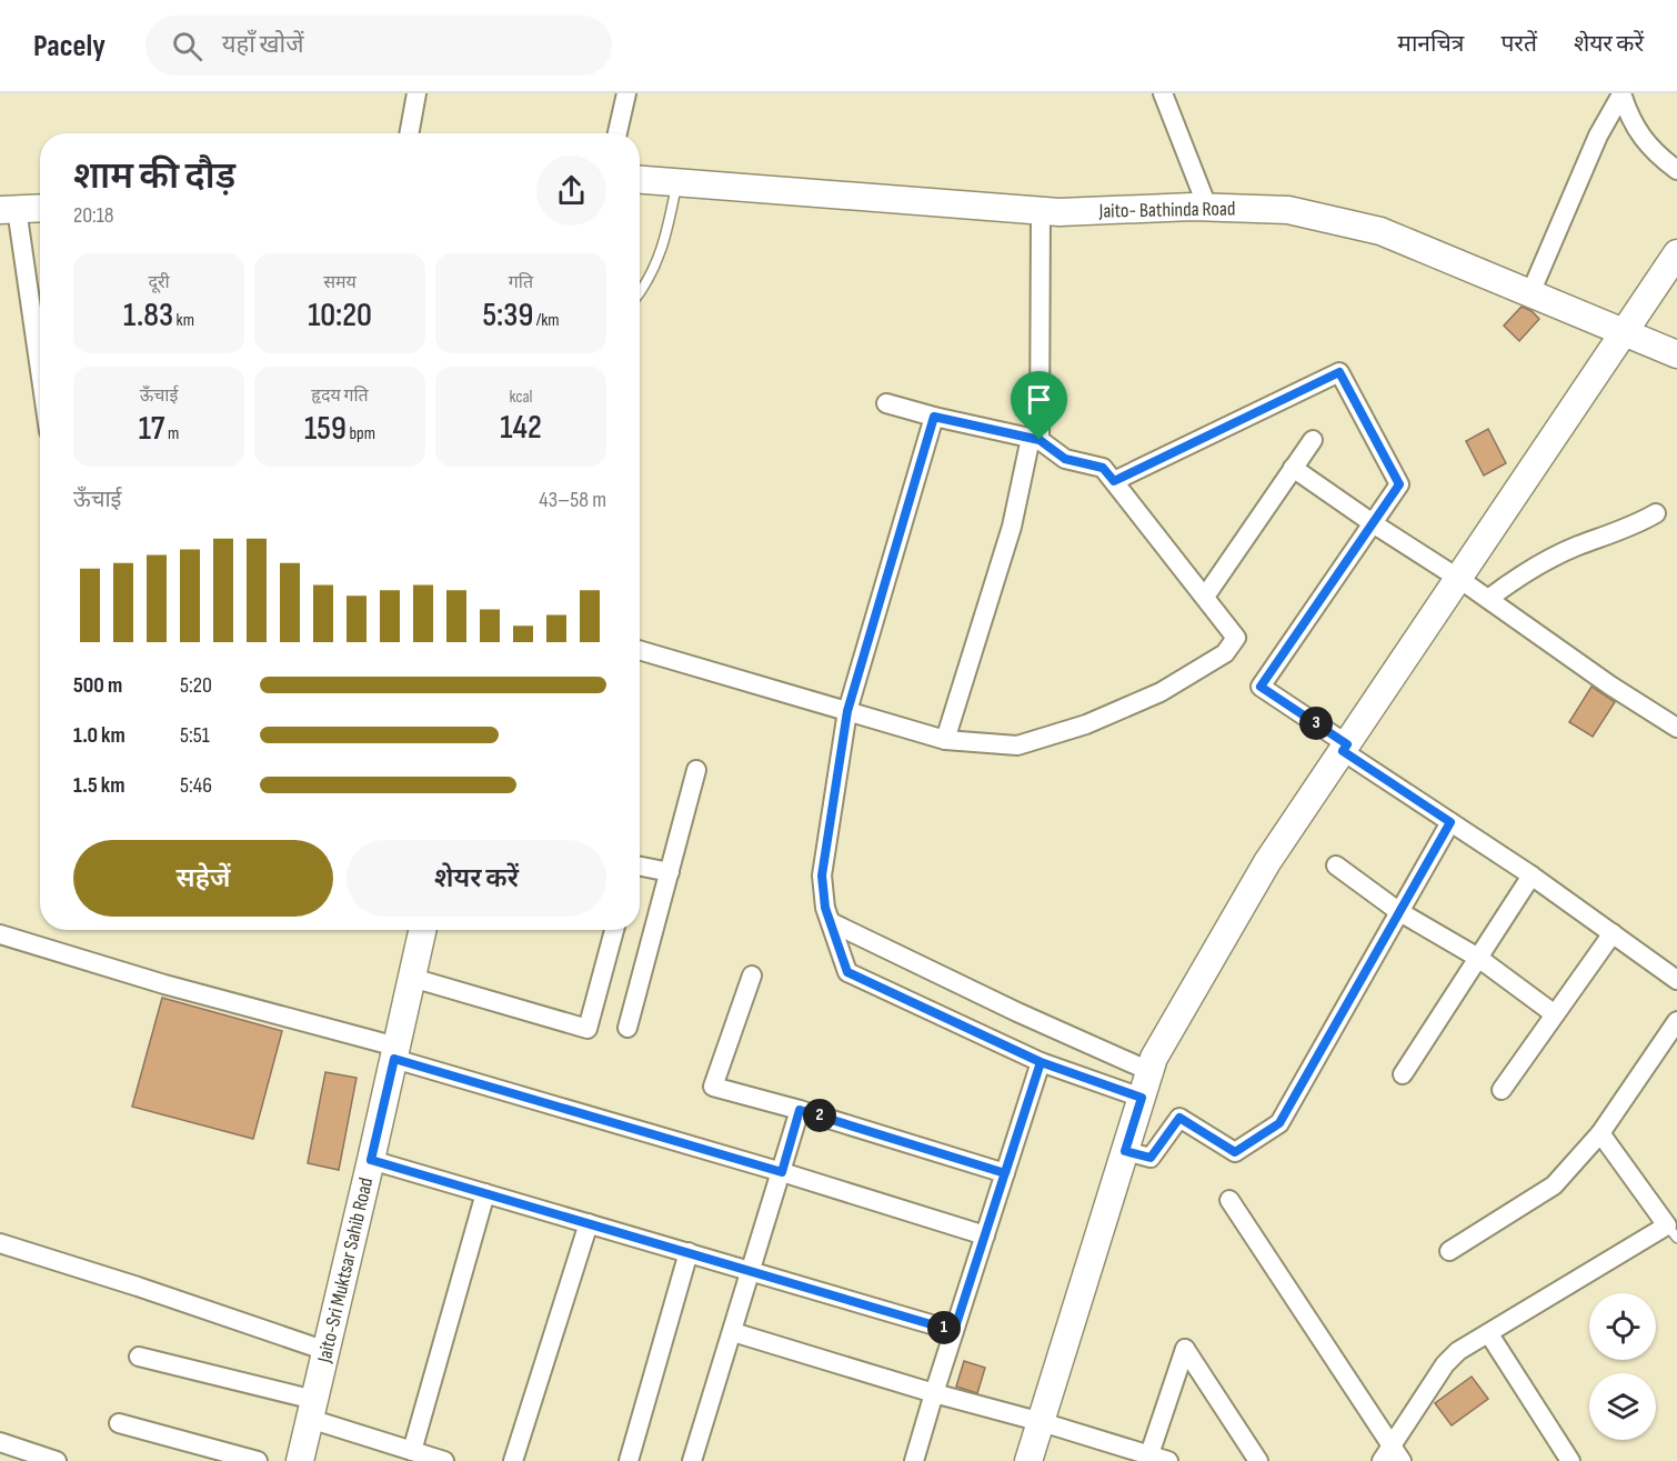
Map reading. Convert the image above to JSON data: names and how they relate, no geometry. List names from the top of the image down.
{
  "streets": {
    "street": ["Jaito- Bathinda Road", "Jaito-Sri Muktsar Sahib Road"]
  },
  "page": {
    "header": "Pacely",
    "search": "यहाँ खोजें",
    "nav": ["मानचित्र", "परतें", "शेयर करें"],
    "heading": ["शाम की दौड़", "20:18"],
    "stats": [
      ["दूरी", "1.83 km"],
      ["समय", "10:20"],
      ["गति", "5:39 /km"],
      ["ऊँचाई", "17 m"],
      ["हृदय गति", "159 bpm"],
      ["kcal", "142"]
    ],
    "chart": ["ऊँचाई", "43–58 m"],
    "list": [
      {
        "name": "500 m",
        "note": "5:20"
      },
      {
        "name": "1.0 km",
        "note": "5:51"
      },
      {
        "name": "1.5 km",
        "note": "5:46"
      }
    ],
    "pins": ["3", "2", "1"],
    "buttons": ["सहेजें", "शेयर करें"]
  }
}
